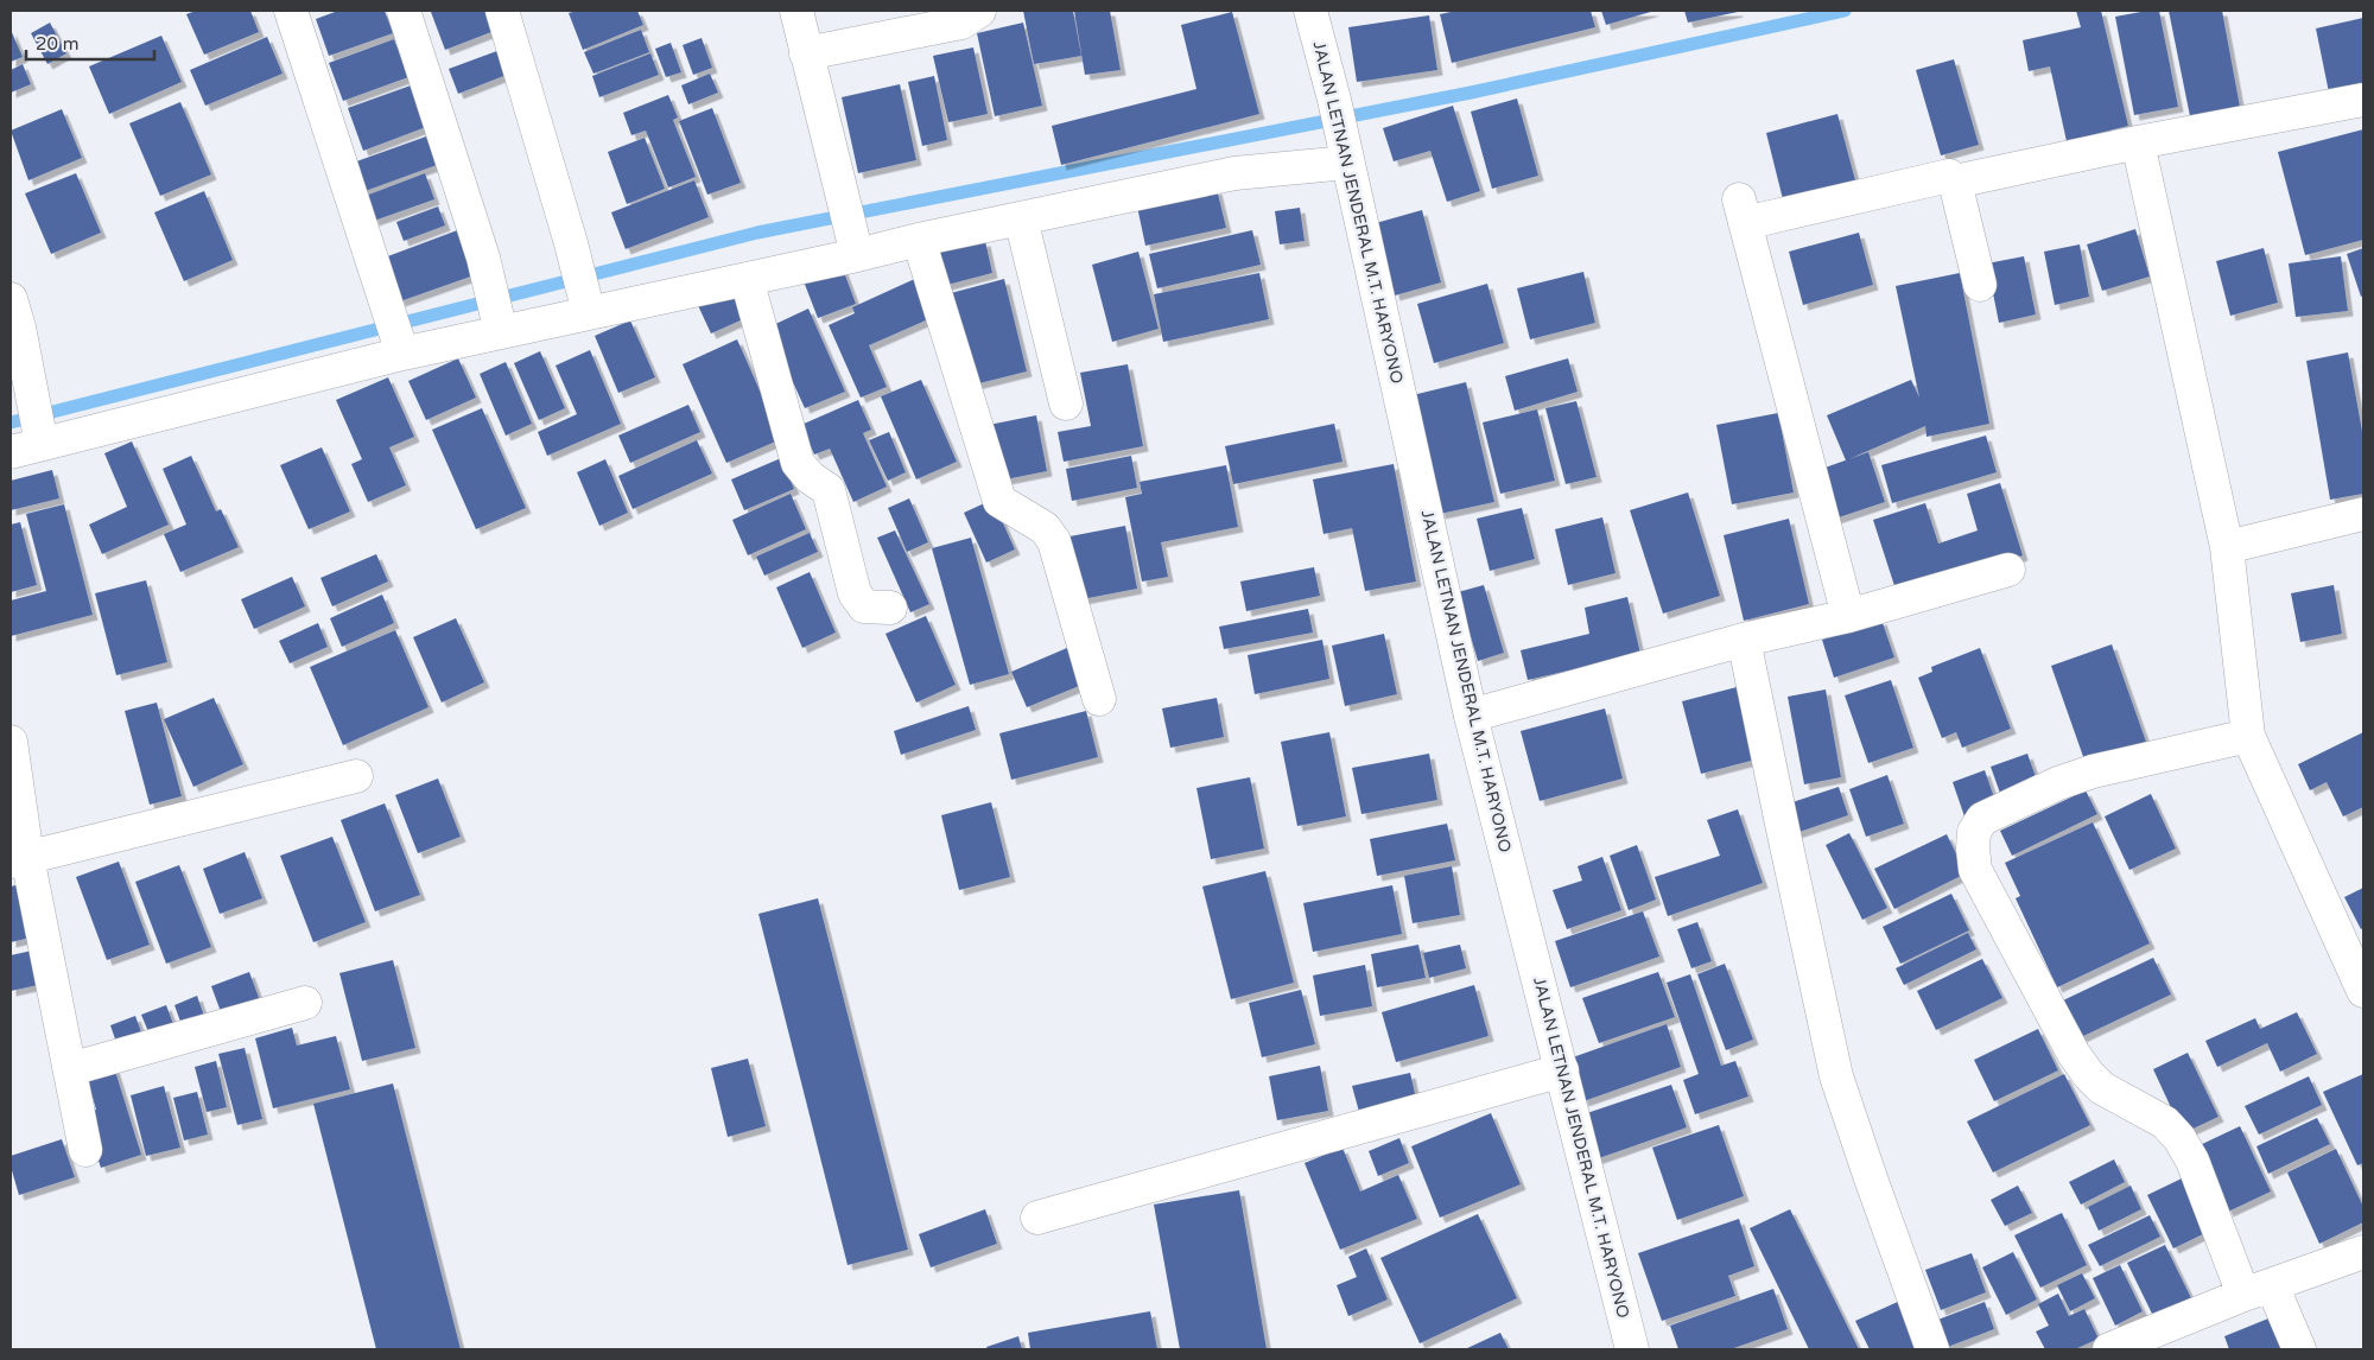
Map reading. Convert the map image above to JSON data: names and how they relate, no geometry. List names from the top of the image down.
{
  "streets": {
    "street": ["JALAN LETNAN JENDERAL M.T. HARYONO"]
  },
  "scale_bar": "20 m"
}
